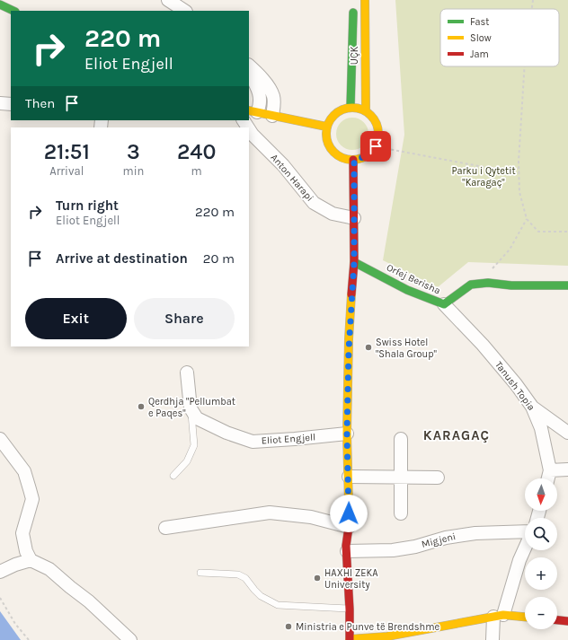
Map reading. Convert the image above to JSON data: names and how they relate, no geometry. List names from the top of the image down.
{
  "streets": {
    "main road": ["UÇK", "Orfej Berisha"],
    "street": [
      "Anton Harapi",
      "Tanush Topia",
      "Eliot Engjell",
      "Migjeni"
    ]
  },
  "crossings": [
    ["Orfej Berisha", "Tanush Topia"]
  ],
  "districts": ["KARAGAÇ"],
  "parks": ["Parku i Qytetit \"Karagaç\""],
  "places": [
    "Swiss Hotel \"Shala Group\"",
    "Qerdhja \"Pellumbat e Paqes\"",
    "HAXHI ZEKA University",
    "Ministria e Punve të Brendshme"
  ],
  "legend": ["Fast", "Slow", "Jam"],
  "north": "bottom",
  "page": {
    "turn": ["220 m", "Eliot Engjell"],
    "then": "Then",
    "eta": [
      "21:51",
      "Arrival",
      "3",
      "min",
      "240",
      "m"
    ],
    "list": [
      {
        "name": "Turn right",
        "note": "Eliot Engjell",
        "value": "220 m"
      },
      {
        "name": "Arrive at destination",
        "value": "20 m"
      }
    ],
    "buttons": ["Exit", "Share"],
    "map_buttons": ["+", "−"]
  }
}
